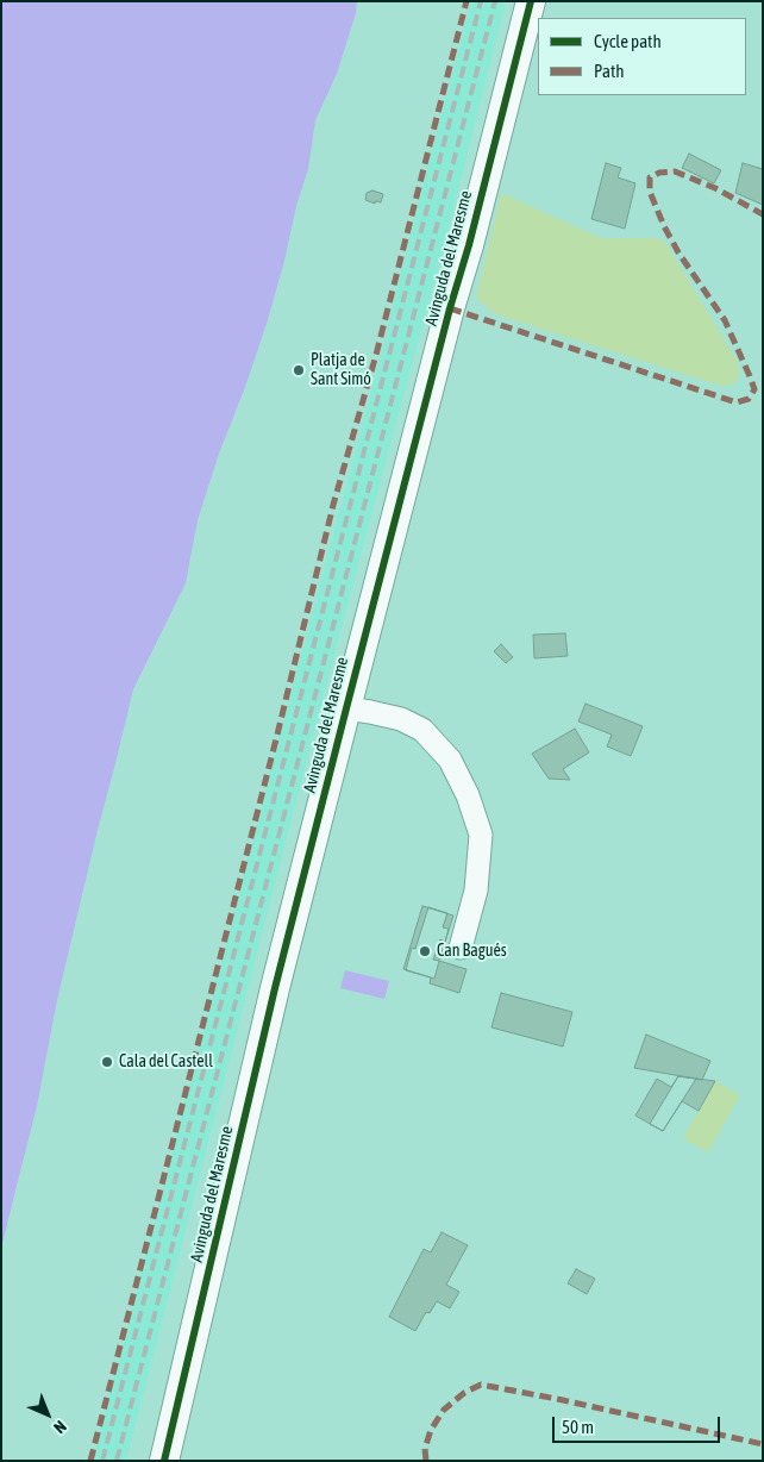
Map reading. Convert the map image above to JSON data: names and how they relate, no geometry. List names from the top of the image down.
{
  "streets": {
    "main road": ["Avinguda del Maresme"]
  },
  "places": ["Platja de Sant Simó", "Can Bagués", "Cala del Castell"],
  "legend": ["Cycle path", "Path"],
  "scale_bar": "50 m",
  "north": "bottom right"
}
